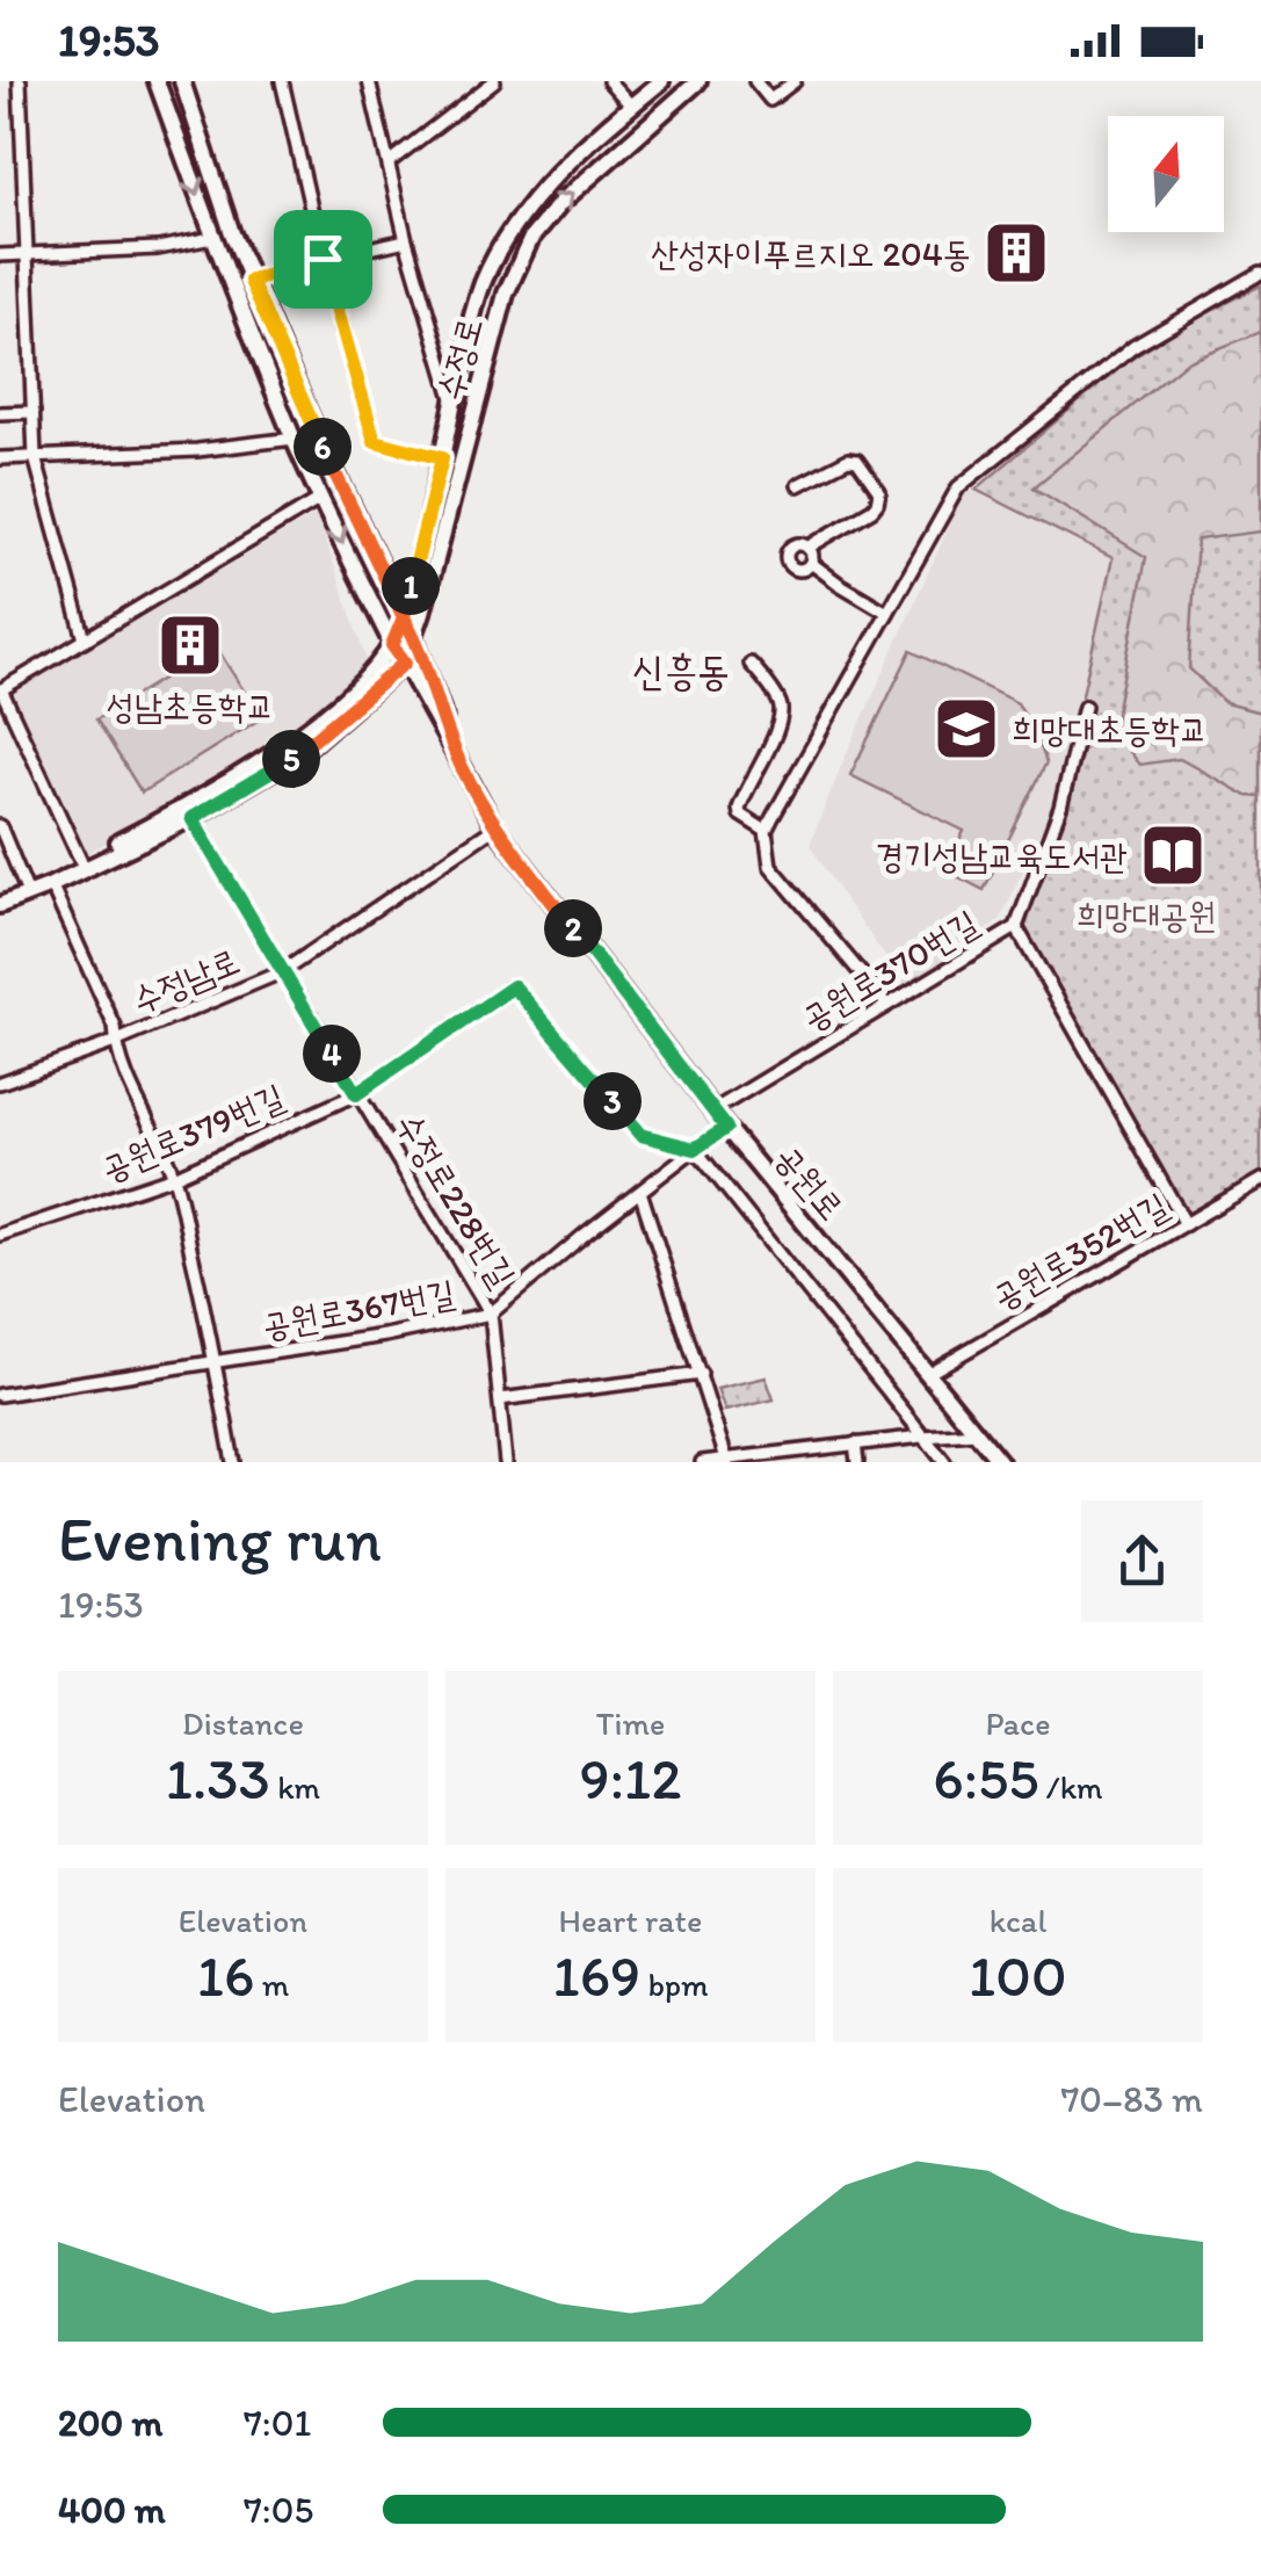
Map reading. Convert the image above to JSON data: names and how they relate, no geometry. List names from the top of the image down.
{
  "streets": {
    "main road": ["수정로", "공원로"],
    "street": [
      "공원로370번길",
      "수정남로",
      "공원로379번길",
      "수정로228번길",
      "공원로352번길",
      "공원로367번길"
    ]
  },
  "crossings": [
    ["수정로", "공원로"],
    ["수정로", "수정로228번길"],
    ["공원로370번길", "공원로"],
    ["수정남로", "공원로"],
    ["수정남로", "수정로228번길"],
    ["공원로379번길", "수정로228번길"],
    ["공원로379번길", "공원로367번길"],
    ["공원로", "공원로352번길"],
    ["공원로", "공원로367번길"],
    ["수정로228번길", "공원로367번길"]
  ],
  "districts": ["신흥동"],
  "parks": ["희망대공원"],
  "places": {
    "building": ["산성자이푸르지오 204동", "성남초등학교"],
    "school or university": ["희망대초등학교"],
    "library": ["경기성남교육도서관"]
  },
  "north": "top",
  "page": {
    "status": "19:53",
    "pins": [
      "6",
      "1",
      "5",
      "2",
      "4",
      "3"
    ],
    "heading": ["Evening run", "19:53"],
    "stats": [
      ["Distance", "1.33 km"],
      ["Time", "9:12"],
      ["Pace", "6:55 /km"],
      ["Elevation", "16 m"],
      ["Heart rate", "169 bpm"],
      ["kcal", "100"]
    ],
    "chart": ["Elevation", "70–83 m"],
    "list": [
      {
        "name": "200 m",
        "note": "7:01"
      },
      {
        "name": "400 m",
        "note": "7:05"
      }
    ]
  }
}
